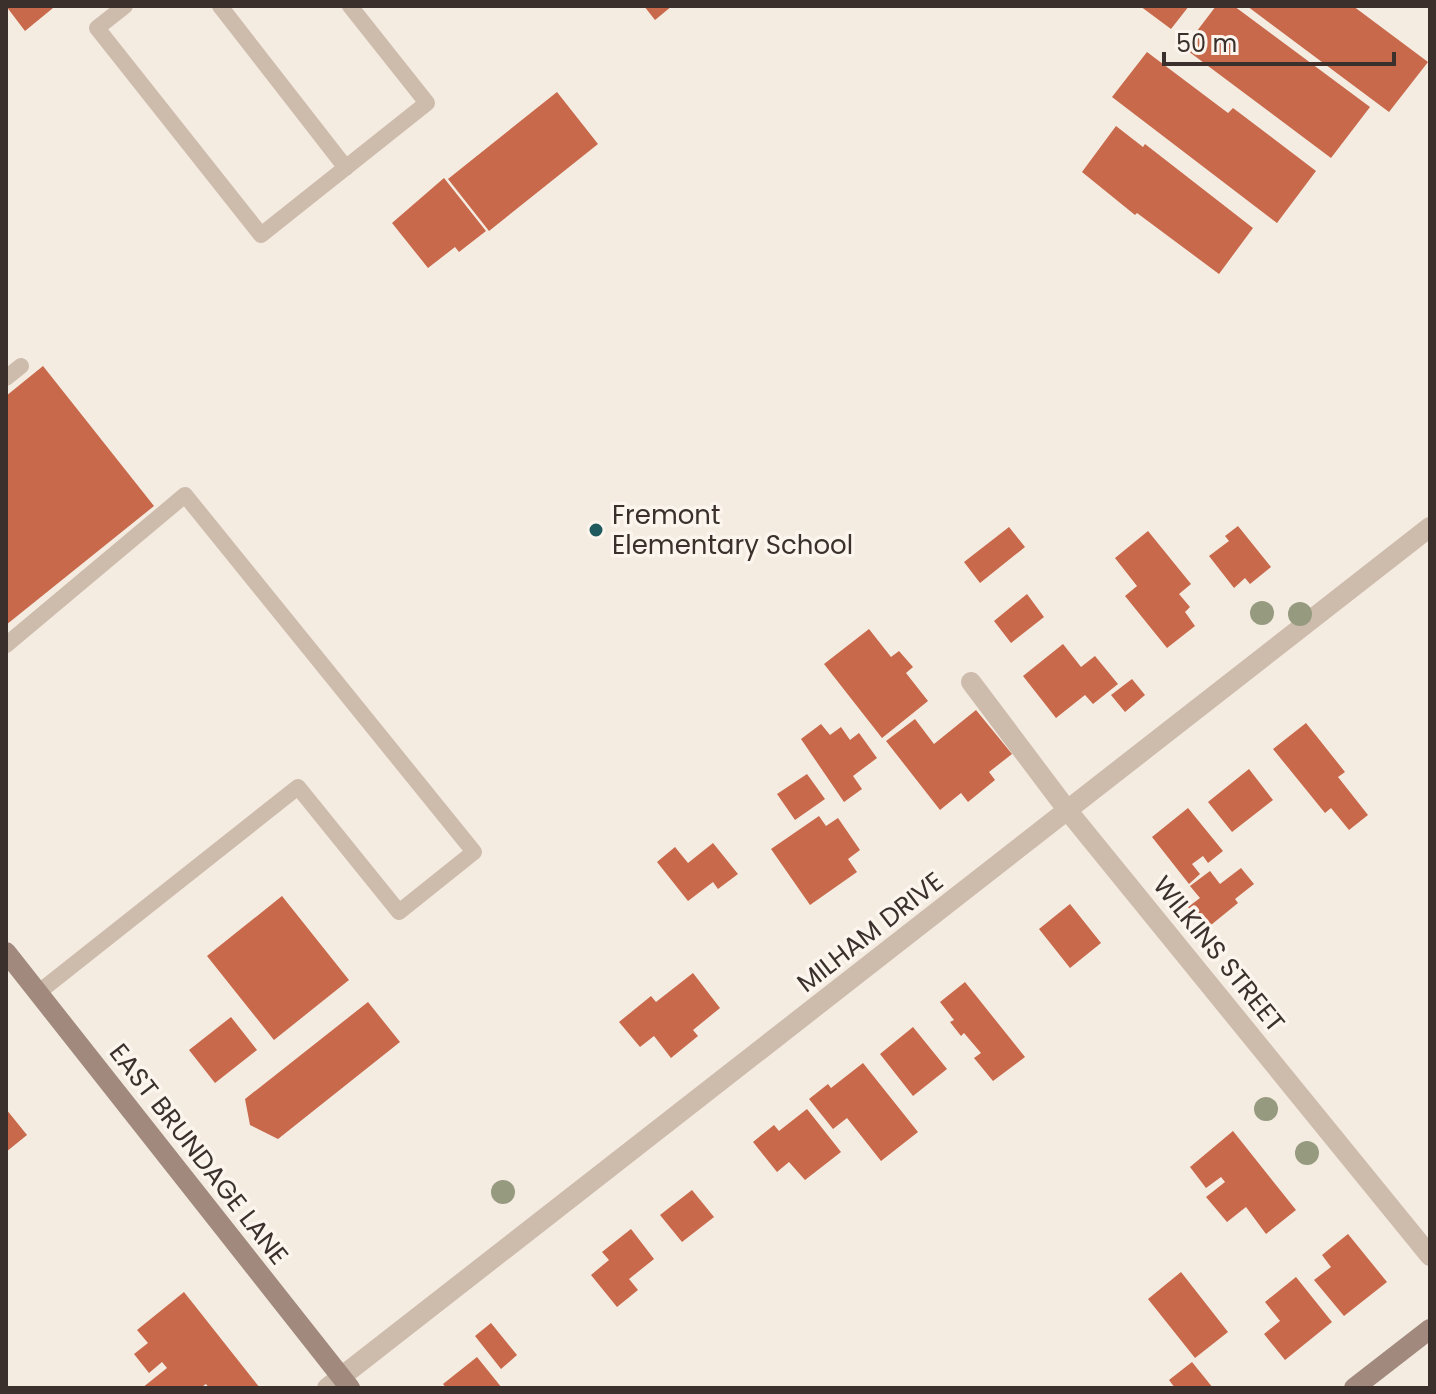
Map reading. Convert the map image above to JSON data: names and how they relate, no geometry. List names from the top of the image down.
{
  "streets": {
    "main road": ["EAST BRUNDAGE LANE"],
    "street": ["MILHAM DRIVE", "WILKINS STREET"]
  },
  "crossings": [
    ["MILHAM DRIVE", "WILKINS STREET"],
    ["MILHAM DRIVE", "EAST BRUNDAGE LANE"]
  ],
  "places": ["Fremont Elementary School"],
  "scale_bar": "50 m"
}
